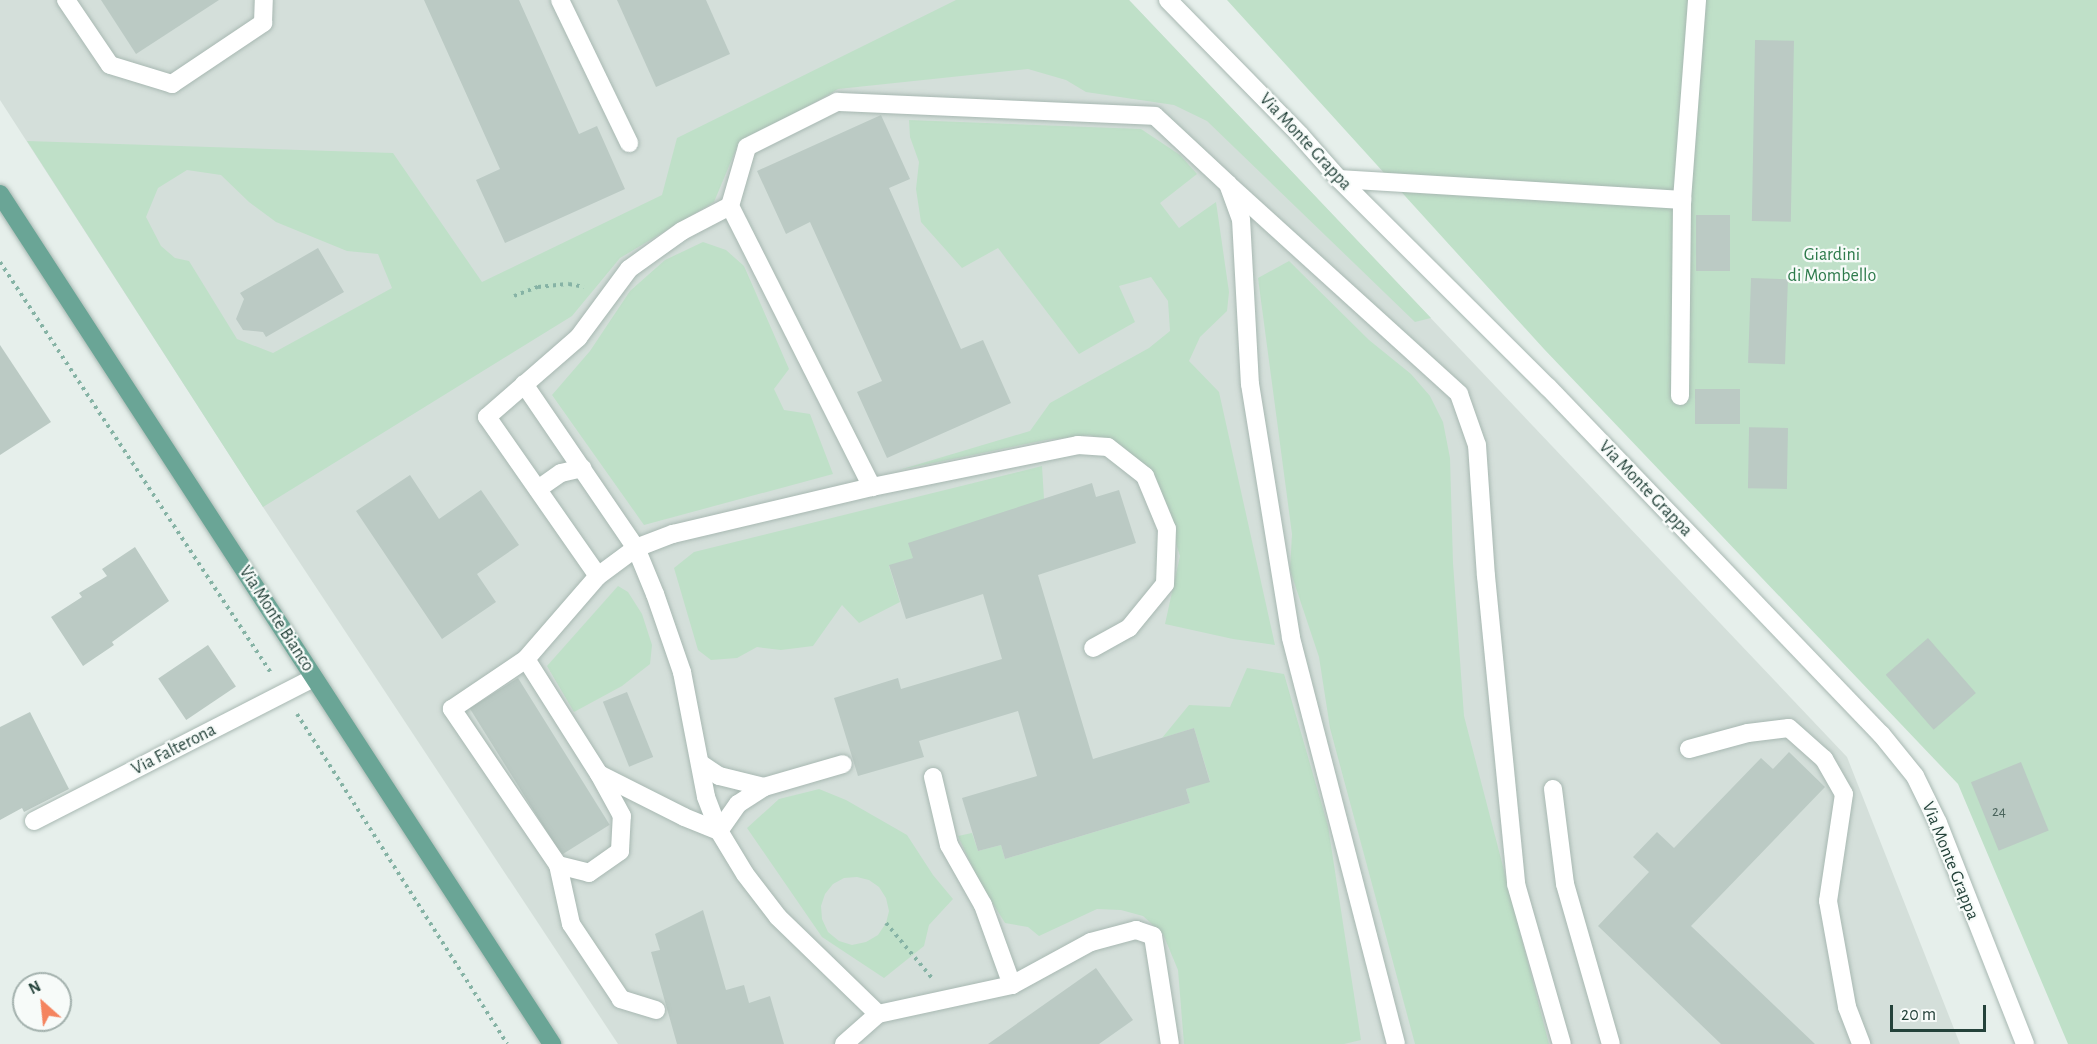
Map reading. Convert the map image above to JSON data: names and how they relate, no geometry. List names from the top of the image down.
{
  "streets": {
    "main road": ["Via Monte Bianco"],
    "street": ["Via Monte Grappa", "Via Falterona"]
  },
  "crossings": [
    ["Via Monte Bianco", "Via Falterona"]
  ],
  "parks": ["Giardini di Mombello"],
  "house_numbers": ["24"],
  "scale_bar": "20 m",
  "north": "top left"
}
